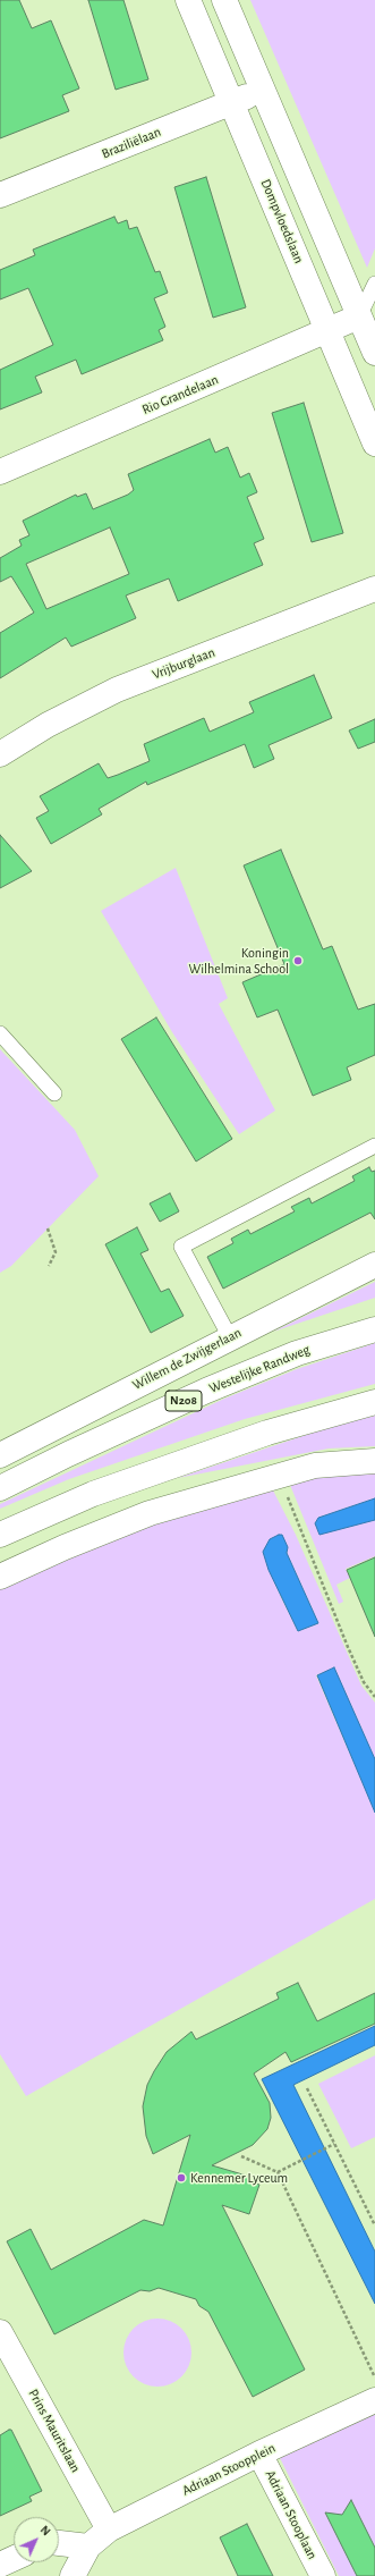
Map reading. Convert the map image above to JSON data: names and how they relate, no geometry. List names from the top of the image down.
{
  "streets": {
    "street": [
      "Braziliëlaan",
      "Dompvloedslaan",
      "Rio Grandelaan",
      "Vrijburglaan",
      "Willem de Zwijgerlaan",
      "Westelijke Randweg",
      "N208",
      "Prins Mauritslaan",
      "Adriaan Stoopplein",
      "Adriaan Stooplaan"
    ]
  },
  "crossings": [
    ["Braziliëlaan", "Dompvloedslaan"],
    ["Dompvloedslaan", "Rio Grandelaan"],
    ["Prins Mauritslaan", "Adriaan Stoopplein"],
    ["Adriaan Stoopplein", "Adriaan Stooplaan"]
  ],
  "places": ["Koningin Wilhelmina School", "Kennemer Lyceum"],
  "north": "top right"
}
